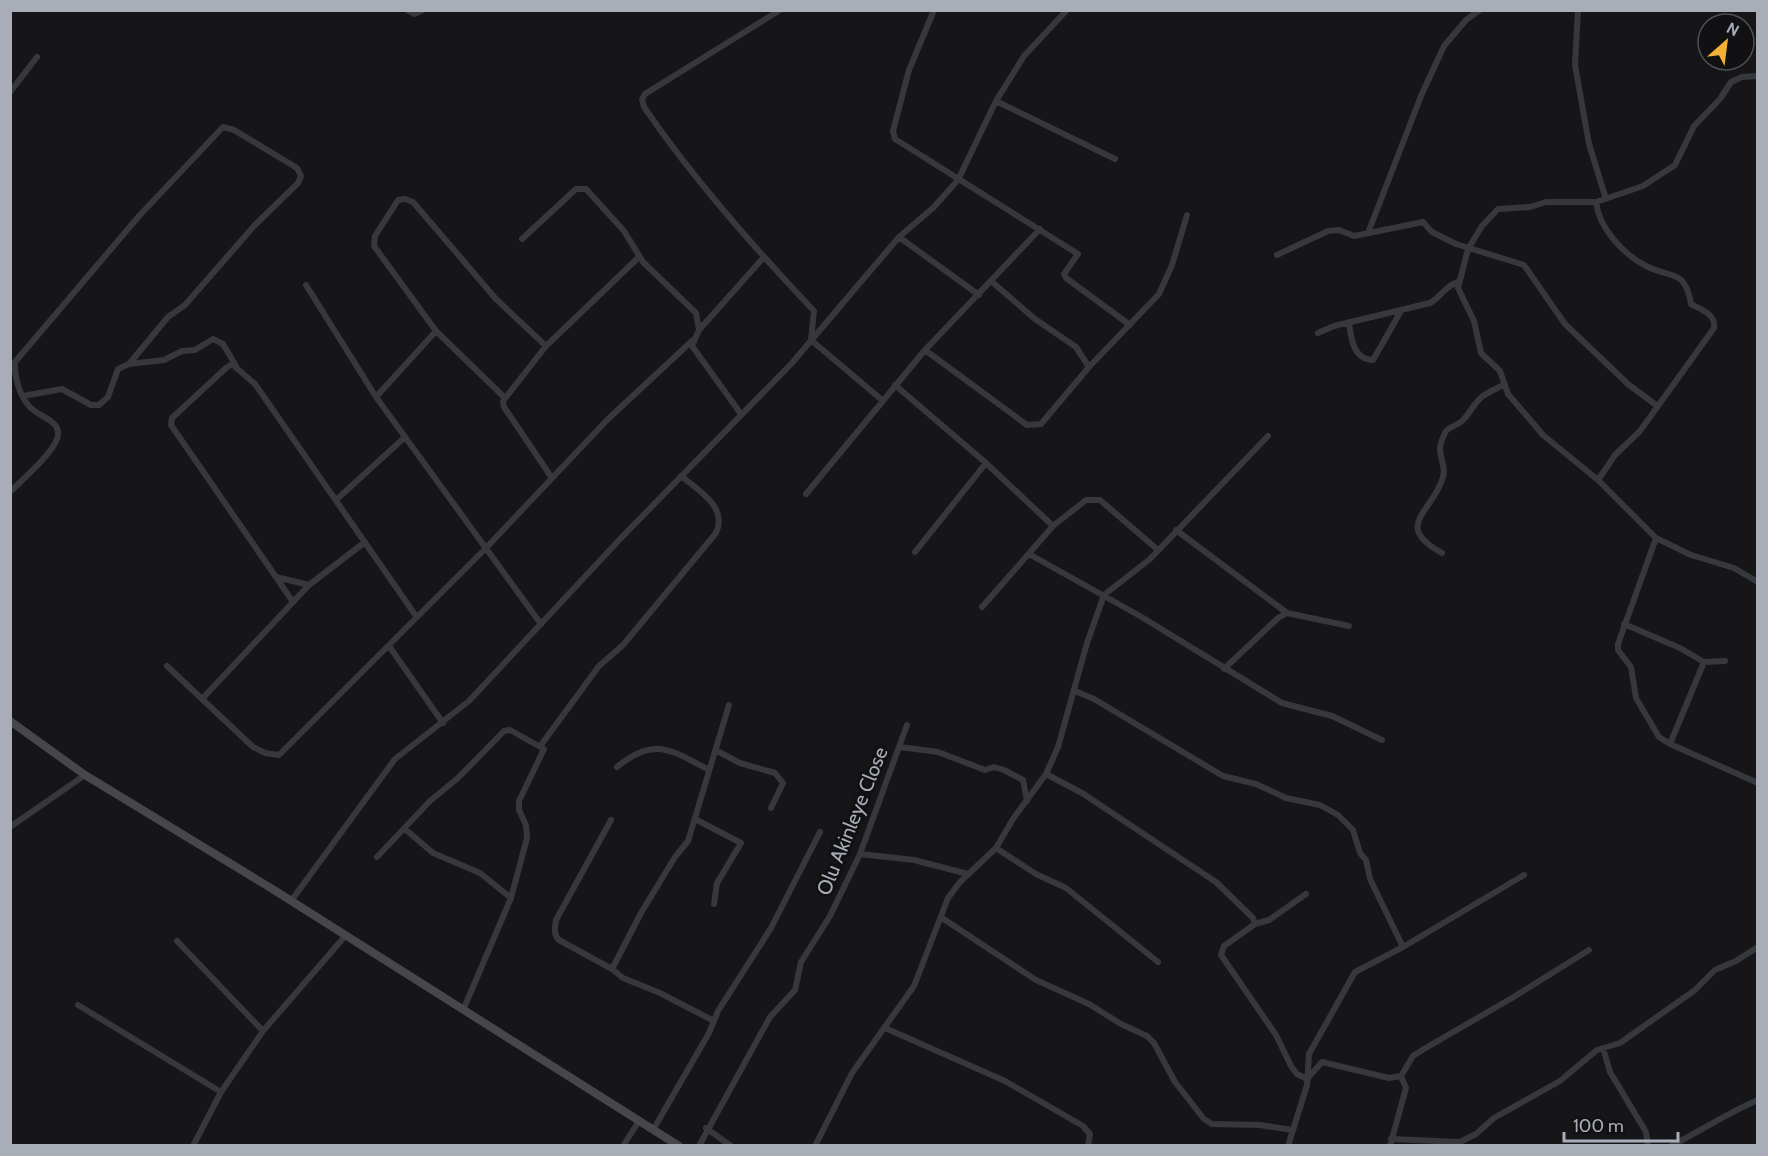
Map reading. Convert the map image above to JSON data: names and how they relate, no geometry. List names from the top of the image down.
{
  "streets": {
    "street": ["Olu Akinleye Close"]
  },
  "scale_bar": "100 m",
  "north": "top right"
}
